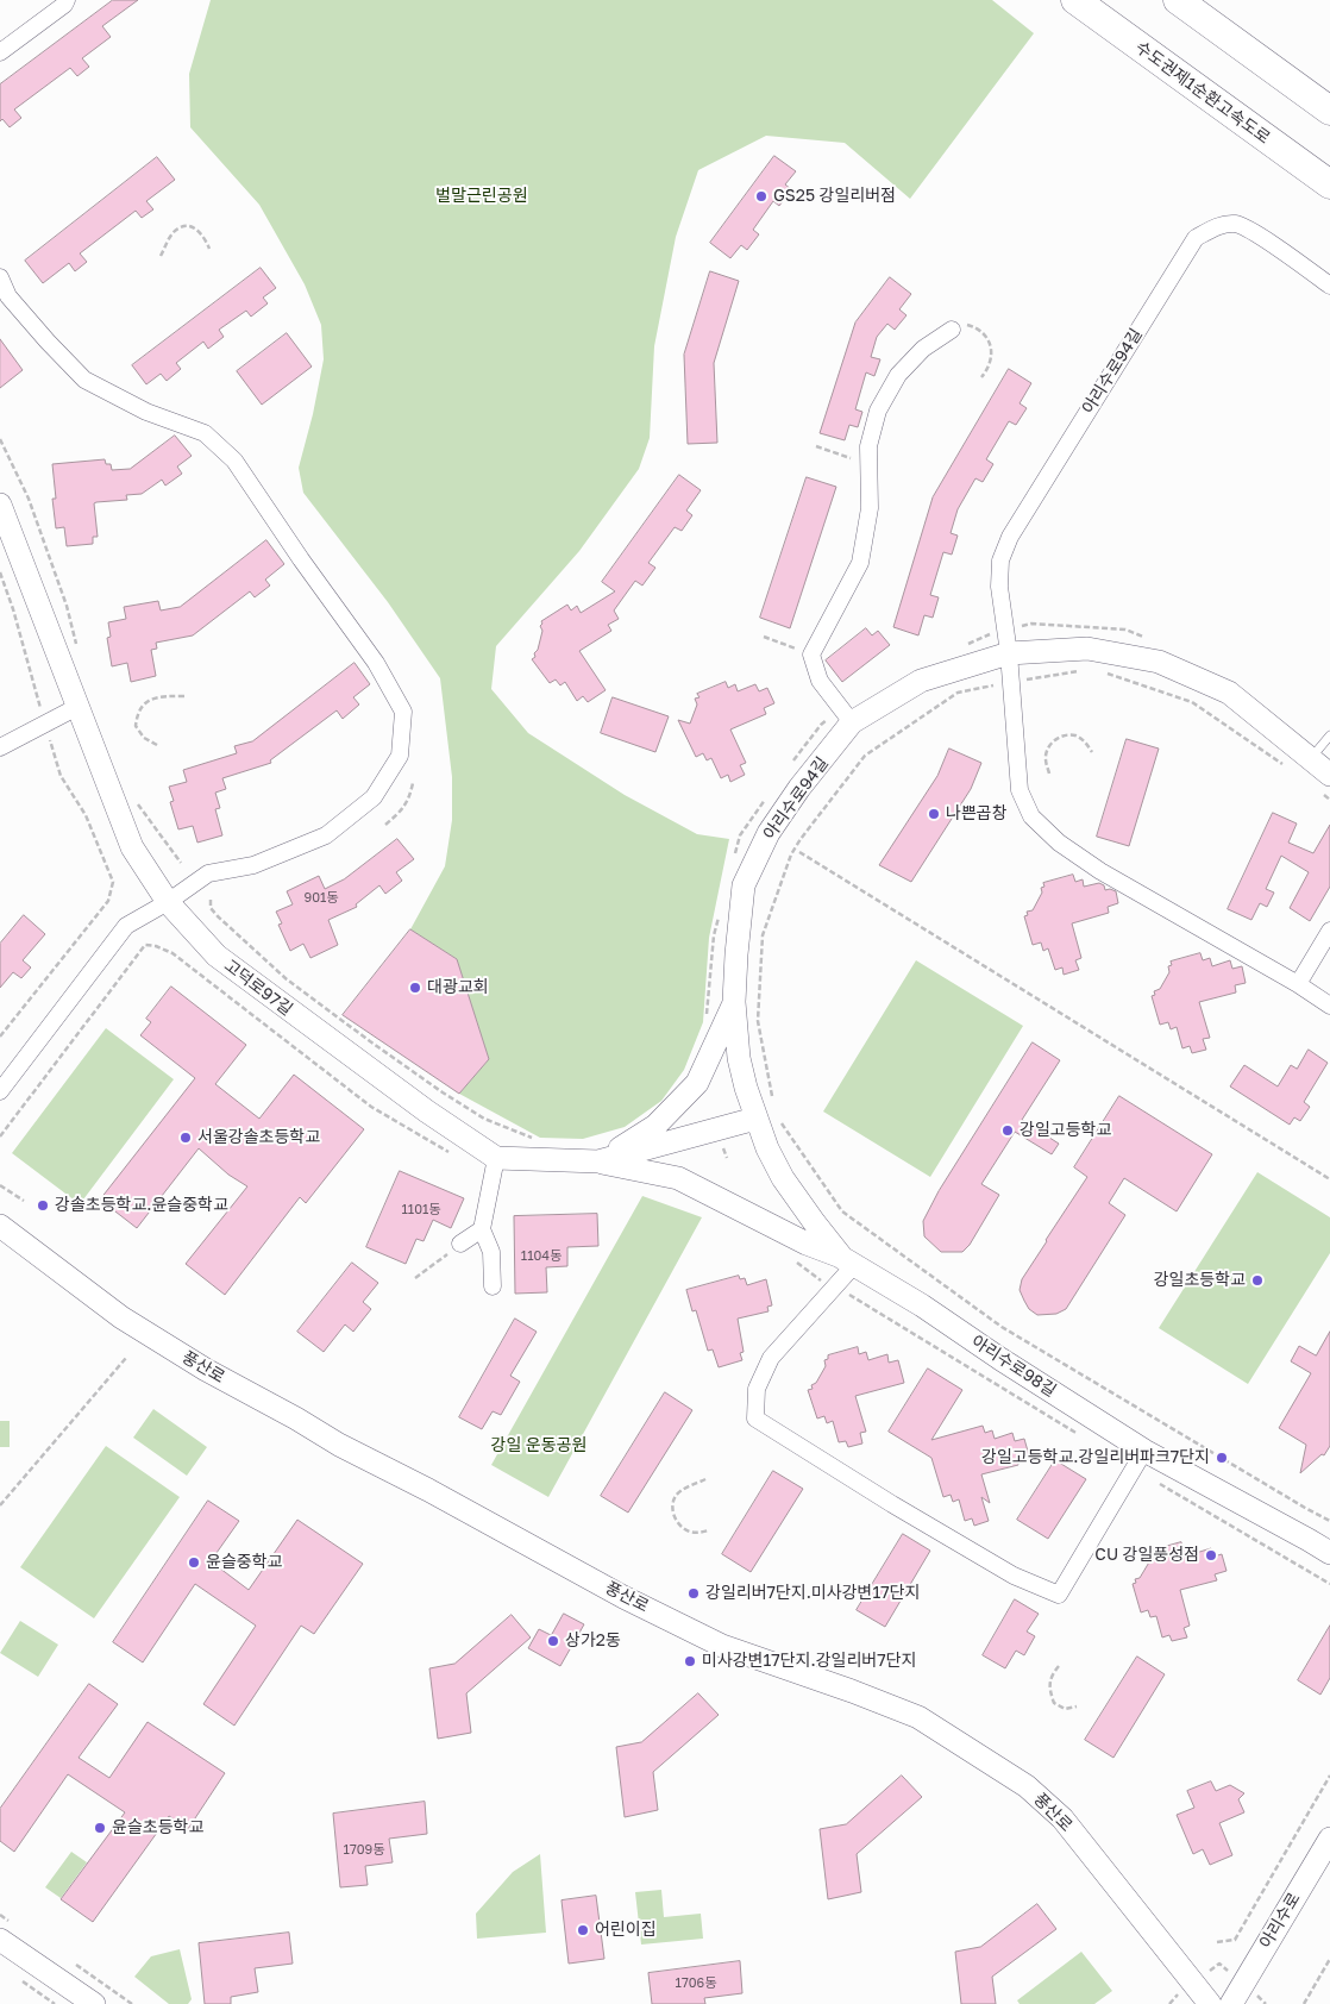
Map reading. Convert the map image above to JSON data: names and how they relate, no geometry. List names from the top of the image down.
{
  "streets": {
    "highway": ["수도권제1순환고속도로"],
    "street": [
      "아리수로94길",
      "고덕로97길",
      "아리수로98길",
      "풍산로",
      "아리수로"
    ]
  },
  "crossings": [
    ["아리수로94길", "아리수로98길"]
  ],
  "parks": ["벌말근린공원", "강일 운동공원"],
  "places": [
    "GS25 강일리버점",
    "나쁜곱창",
    "대광교회",
    "강일고등학교",
    "서울강솔초등학교",
    "강솔초등학교.윤슬중학교",
    "강일초등학교",
    "강일고등학교.강일리버파크7단지",
    "CU 강일풍성점",
    "윤슬중학교",
    "강일리버7단지.미사강변17단지",
    "상가2동",
    "미사강변17단지.강일리버7단지",
    "윤슬초등학교",
    "어린이집"
  ],
  "house_numbers": [
    "901동",
    "1101동",
    "1104동",
    "1709동",
    "1706동"
  ]
}
